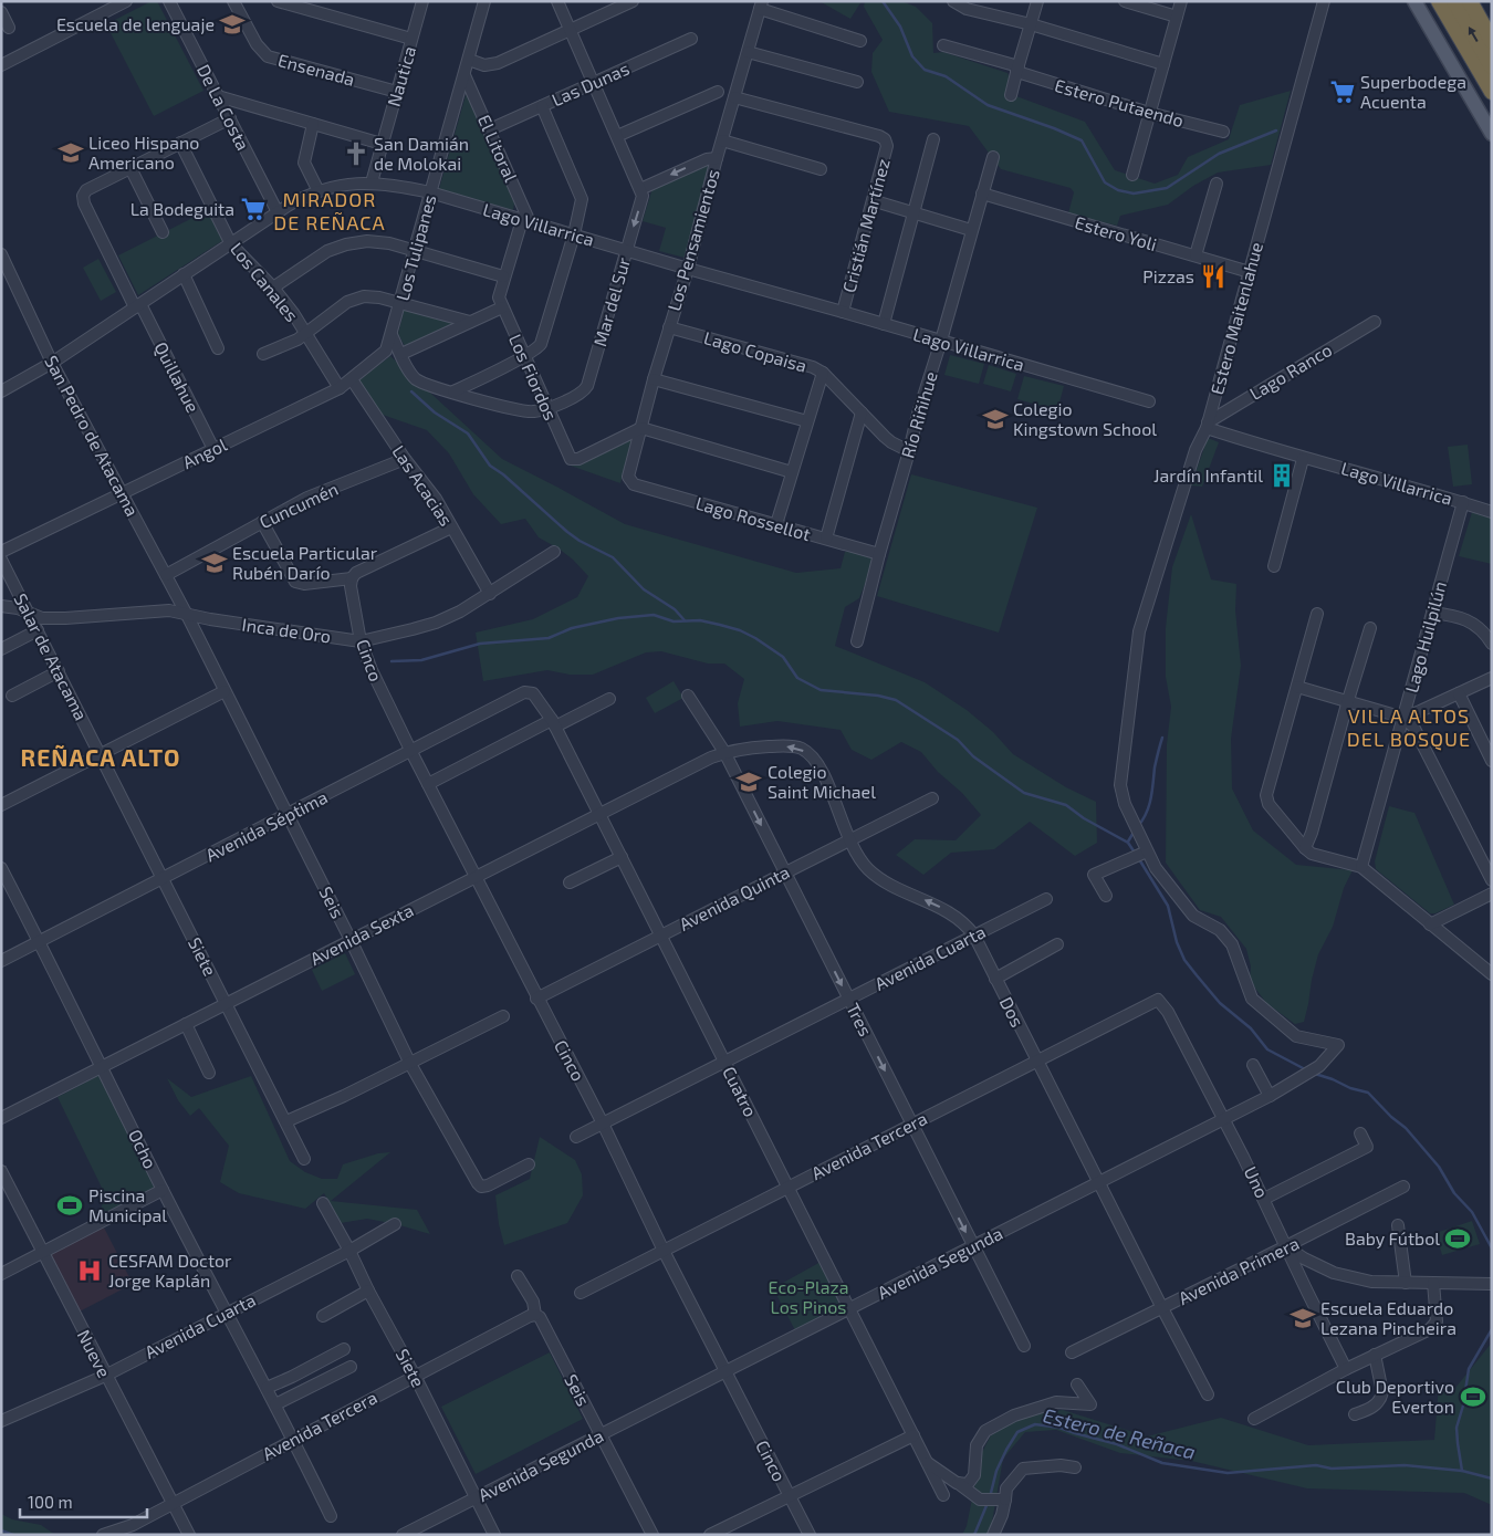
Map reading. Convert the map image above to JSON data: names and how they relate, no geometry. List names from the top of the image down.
{
  "streets": {
    "street": [
      "Ensenada",
      "Nautica",
      "Las Dunas",
      "Estero Putaendo",
      "De La Costa",
      "El Litoral",
      "Lago Villarrica",
      "Cristián Martínez",
      "Estero Yoli",
      "Los Pensamientos",
      "Los Tulipanes",
      "Los Canales",
      "Mar del Sur",
      "Estero Maitenlahue",
      "Lago Copaisa",
      "Lago Ranco",
      "Quillahue",
      "Los Fiordos",
      "Río Riñihue",
      "San Pedro de Atacama",
      "Angol",
      "Las Acacias",
      "Cuncumén",
      "Lago Rossellot",
      "Inca de Oro",
      "Lago Huilpilún",
      "Salar de Atacama",
      "Cinco",
      "Avenida Séptima",
      "Avenida Quinta",
      "Seis",
      "Avenida Sexta",
      "Siete",
      "Avenida Cuarta",
      "Dos",
      "Tres",
      "Cuatro",
      "Avenida Tercera",
      "Ocho",
      "Uno",
      "Avenida Segunda",
      "Avenida Primera",
      "Nueve"
    ]
  },
  "crossings": [
    ["Ensenada", "Nautica"],
    ["Nautica", "Lago Villarrica"],
    ["Las Dunas", "El Litoral"],
    ["Las Dunas", "Mar del Sur"],
    ["De La Costa", "Lago Villarrica"],
    ["El Litoral", "Lago Villarrica"],
    ["El Litoral", "Los Tulipanes"],
    ["El Litoral", "Los Fiordos"],
    ["Lago Villarrica", "Cristián Martínez"],
    ["Lago Villarrica", "Los Pensamientos"],
    ["Lago Villarrica", "Los Tulipanes"],
    ["Lago Villarrica", "Los Canales"],
    ["Lago Villarrica", "Mar del Sur"],
    ["Lago Villarrica", "Estero Maitenlahue"],
    ["Lago Villarrica", "Lago Ranco"],
    ["Lago Villarrica", "Quillahue"],
    ["Lago Villarrica", "Los Fiordos"],
    ["Lago Villarrica", "Río Riñihue"],
    ["Lago Villarrica", "San Pedro de Atacama"],
    ["Lago Villarrica", "Lago Huilpilún"],
    ["Cristián Martínez", "Los Pensamientos"],
    ["Estero Yoli", "Estero Maitenlahue"],
    ["Estero Yoli", "Río Riñihue"],
    ["Los Pensamientos", "Lago Copaisa"],
    ["Los Pensamientos", "Los Fiordos"],
    ["Los Pensamientos", "Lago Rossellot"],
    ["Los Tulipanes", "Mar del Sur"],
    ["Los Tulipanes", "Angol"],
    ["Los Canales", "Angol"],
    ["Mar del Sur", "Los Fiordos"],
    ["Mar del Sur", "Angol"],
    ["Estero Maitenlahue", "Lago Ranco"],
    ["Estero Maitenlahue", "Avenida Segunda"],
    ["Lago Copaisa", "Río Riñihue"],
    ["Quillahue", "Angol"],
    ["Río Riñihue", "Lago Rossellot"],
    ["San Pedro de Atacama", "Angol"],
    ["San Pedro de Atacama", "Cuncumén"],
    ["San Pedro de Atacama", "Inca de Oro"],
    ["San Pedro de Atacama", "Seis"],
    ["Angol", "Las Acacias"],
    ["Las Acacias", "Cuncumén"],
    ["Las Acacias", "Inca de Oro"],
    ["Inca de Oro", "Salar de Atacama"],
    ["Inca de Oro", "Cinco"],
    ["Inca de Oro", "Seis"],
    ["Salar de Atacama", "Siete"],
    ["Cinco", "Avenida Séptima"],
    ["Cinco", "Avenida Quinta"],
    ["Cinco", "Avenida Sexta"],
    ["Cinco", "Avenida Cuarta"],
    ["Cinco", "Avenida Tercera"],
    ["Cinco", "Avenida Segunda"],
    ["Avenida Séptima", "Seis"],
    ["Avenida Séptima", "Siete"],
    ["Avenida Séptima", "Cuatro"],
    ["Avenida Séptima", "Ocho"],
    ["Avenida Quinta", "Dos"],
    ["Avenida Quinta", "Tres"],
    ["Avenida Quinta", "Cuatro"],
    ["Seis", "Avenida Sexta"],
    ["Seis", "Avenida Tercera"],
    ["Seis", "Avenida Segunda"],
    ["Avenida Sexta", "Siete"],
    ["Avenida Sexta", "Dos"],
    ["Avenida Sexta", "Tres"],
    ["Avenida Sexta", "Cuatro"],
    ["Avenida Sexta", "Ocho"],
    ["Siete", "Avenida Cuarta"],
    ["Siete", "Avenida Tercera"],
    ["Siete", "Avenida Segunda"],
    ["Avenida Cuarta", "Dos"],
    ["Avenida Cuarta", "Tres"],
    ["Avenida Cuarta", "Cuatro"],
    ["Avenida Cuarta", "Ocho"],
    ["Avenida Cuarta", "Nueve"],
    ["Dos", "Tres"],
    ["Dos", "Avenida Tercera"],
    ["Dos", "Avenida Segunda"],
    ["Dos", "Avenida Primera"],
    ["Tres", "Avenida Tercera"],
    ["Tres", "Avenida Segunda"],
    ["Cuatro", "Avenida Tercera"],
    ["Cuatro", "Avenida Segunda"],
    ["Avenida Tercera", "Ocho"],
    ["Avenida Tercera", "Uno"],
    ["Avenida Tercera", "Nueve"],
    ["Uno", "Avenida Segunda"],
    ["Uno", "Avenida Primera"]
  ],
  "one_way": ["Dos", "Tres"],
  "districts": ["MIRADOR DE REÑACA", "VILLA ALTOS DEL BOSQUE", "REÑACA ALTO"],
  "water": ["Estero de Reñaca"],
  "parks": ["Eco-Plaza Los Pinos"],
  "places": {
    "school or university": [
      "Escuela de lenguaje",
      "Liceo Hispano Americano",
      "Colegio Kingstown School",
      "Escuela Particular Rubén Darío",
      "Colegio Saint Michael",
      "Escuela Eduardo Lezana Pincheira"
    ],
    "supermarket": ["Superbodega Acuenta", "La Bodeguita"],
    "church": ["San Damián de Molokai"],
    "restaurant": ["Pizzas"],
    "building": ["Jardín Infantil"],
    "sports": ["Piscina Municipal", "Baby Fútbol", "Club Deportivo Everton"],
    "hospital": ["CESFAM Doctor Jorge Kaplán"]
  },
  "scale_bar": "100 m"
}
